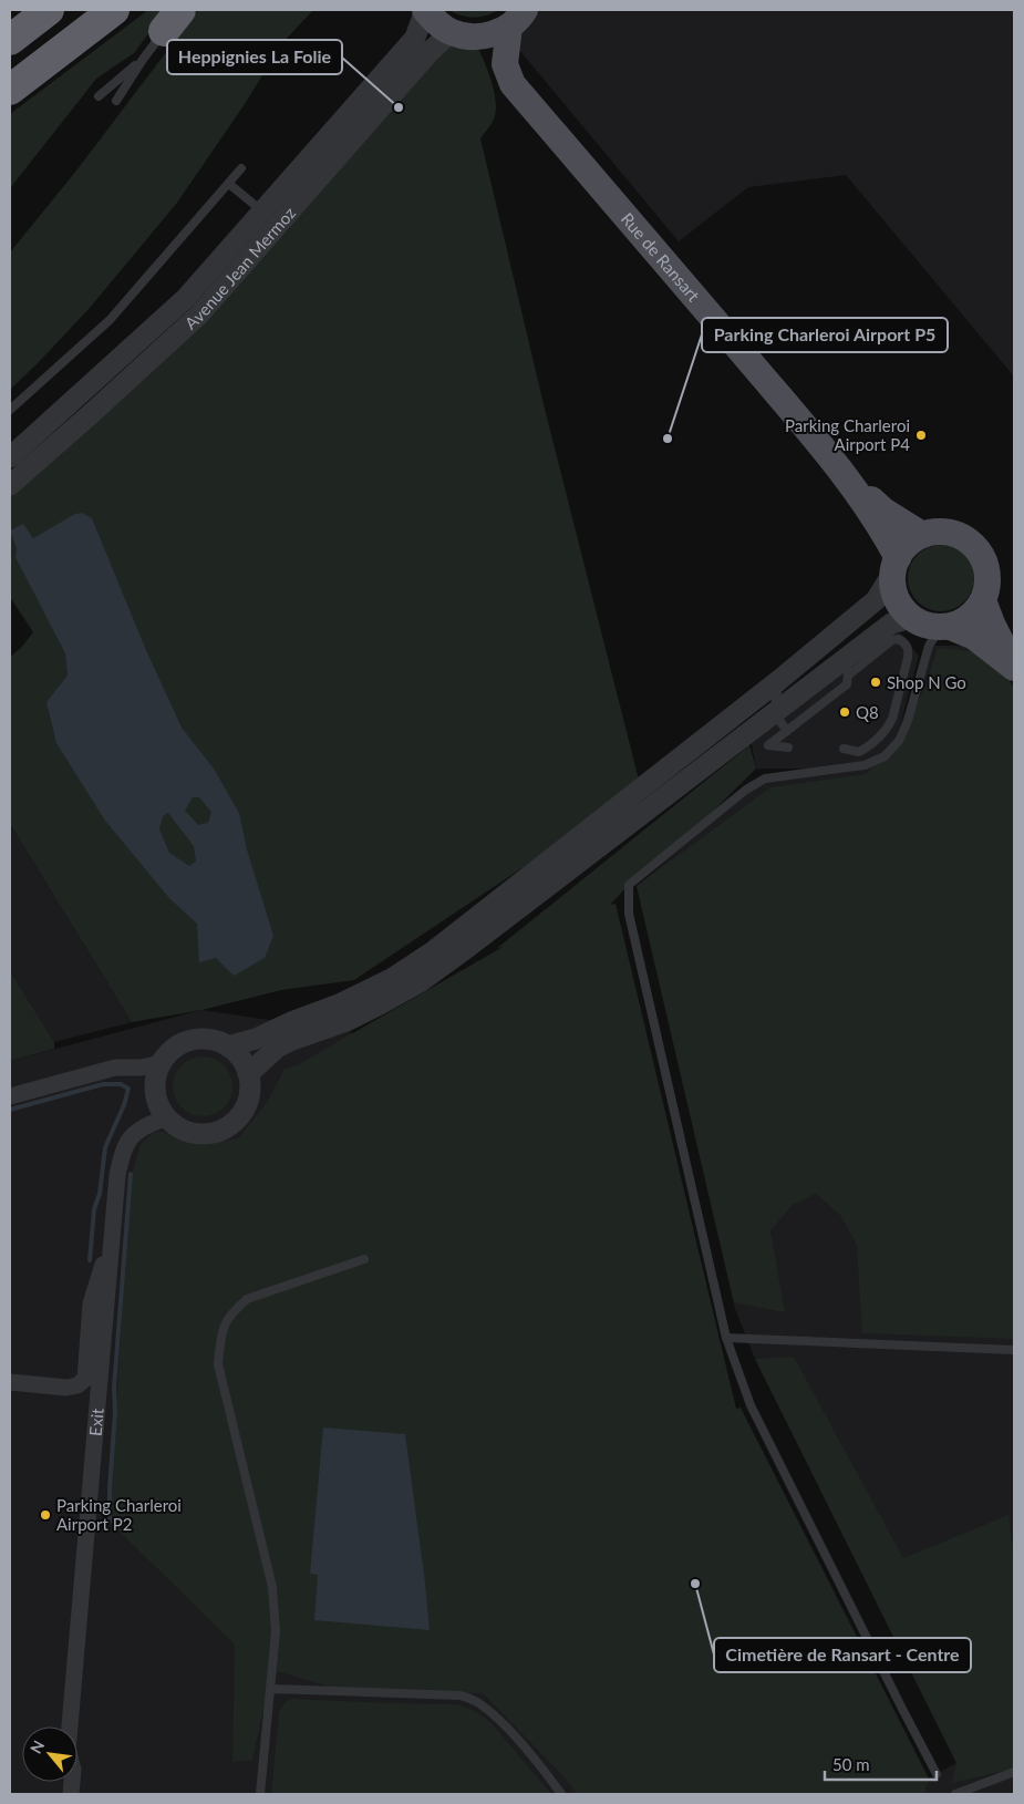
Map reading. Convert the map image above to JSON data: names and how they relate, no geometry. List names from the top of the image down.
{
  "streets": {
    "main road": ["Rue de Ransart"],
    "street": ["Avenue Jean Mermoz", "Exit"]
  },
  "crossings": [
    ["Rue de Ransart", "Avenue Jean Mermoz"]
  ],
  "places": [
    "Heppignies La Folie",
    "Parking Charleroi Airport P4",
    "Parking Charleroi Airport P5",
    "Shop N Go",
    "Q8",
    "Parking Charleroi Airport P2",
    "Cimetière de Ransart - Centre"
  ],
  "scale_bar": "50 m",
  "north": "top left"
}
